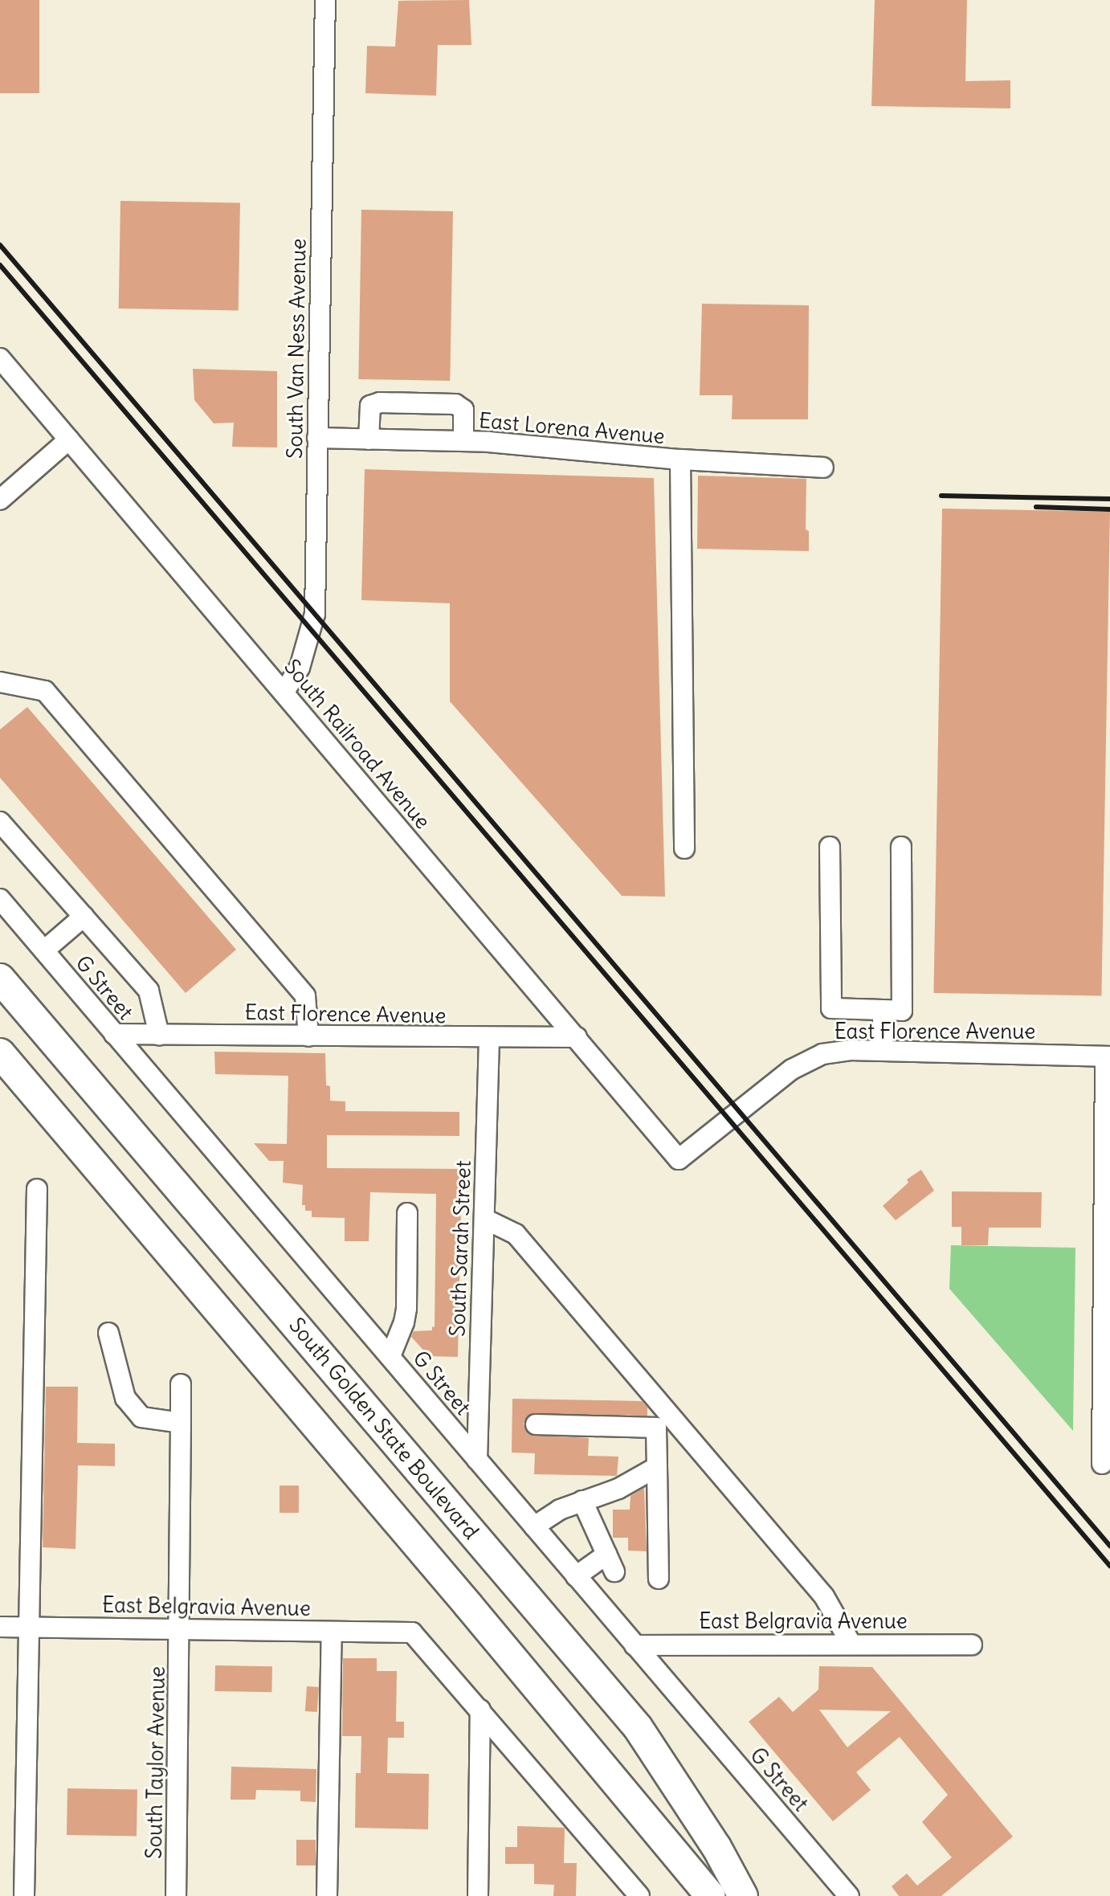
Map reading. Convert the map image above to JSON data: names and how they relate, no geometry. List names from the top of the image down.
{
  "streets": {
    "highway": ["South Golden State Boulevard"],
    "street": [
      "South Van Ness Avenue",
      "East Lorena Avenue",
      "South Railroad Avenue",
      "G Street",
      "East Florence Avenue",
      "South Sarah Street",
      "East Belgravia Avenue",
      "South Taylor Avenue"
    ]
  },
  "crossings": [
    ["South Van Ness Avenue", "East Lorena Avenue"],
    ["South Van Ness Avenue", "South Railroad Avenue"],
    ["South Railroad Avenue", "East Florence Avenue"],
    ["G Street", "East Florence Avenue"],
    ["G Street", "South Sarah Street"],
    ["G Street", "East Belgravia Avenue"],
    ["East Florence Avenue", "South Sarah Street"],
    ["East Belgravia Avenue", "South Taylor Avenue"]
  ]
}
